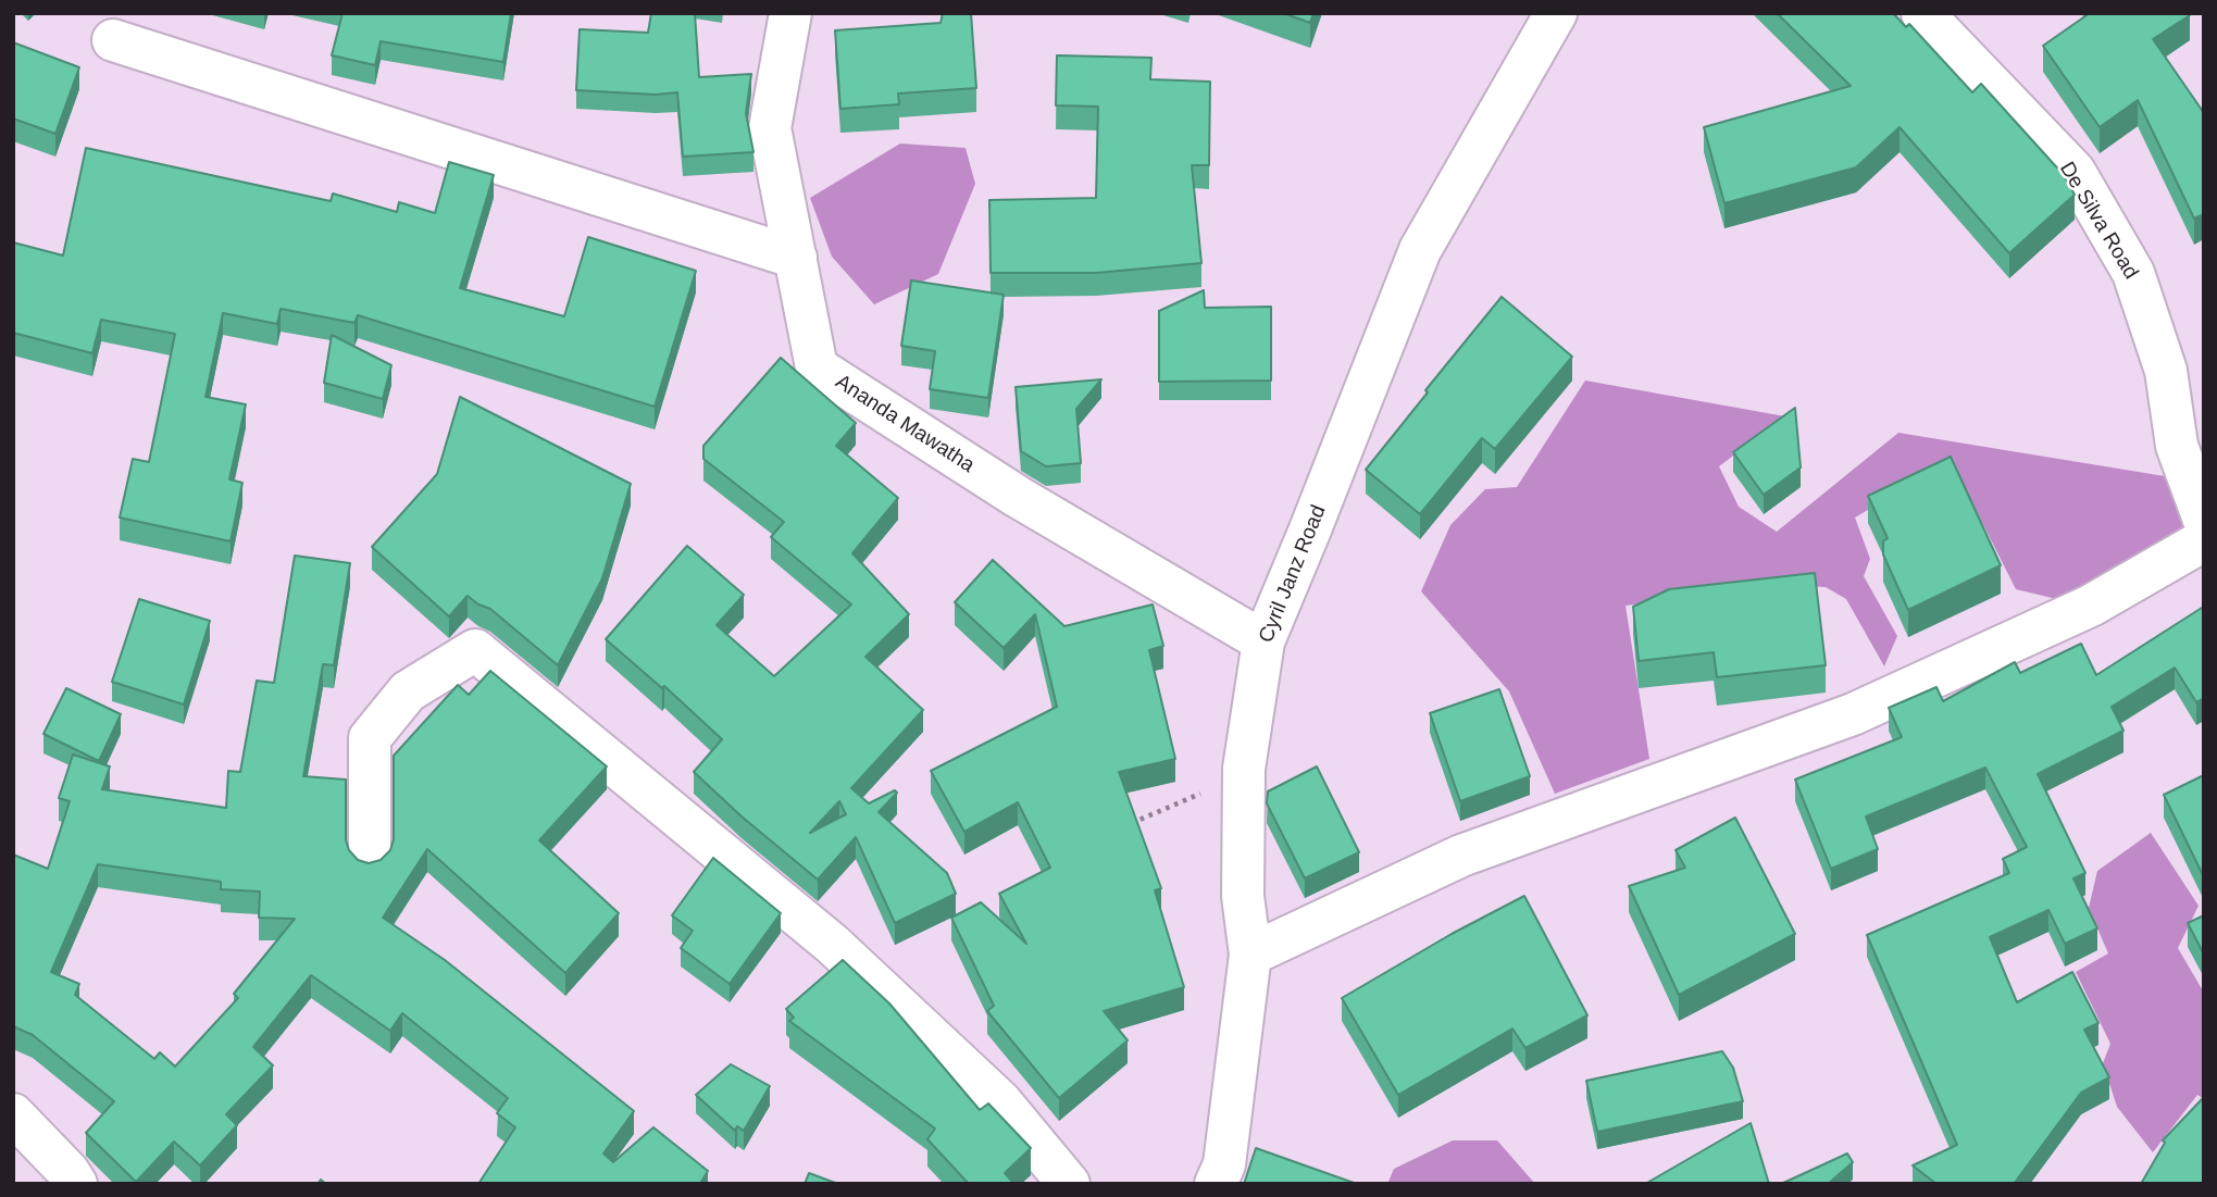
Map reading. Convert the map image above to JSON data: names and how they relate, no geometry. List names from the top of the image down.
{
  "streets": {
    "street": ["De Silva Road", "Ananda Mawatha", "Cyril Janz Road"]
  },
  "crossings": [
    ["Ananda Mawatha", "Cyril Janz Road"]
  ]
}
